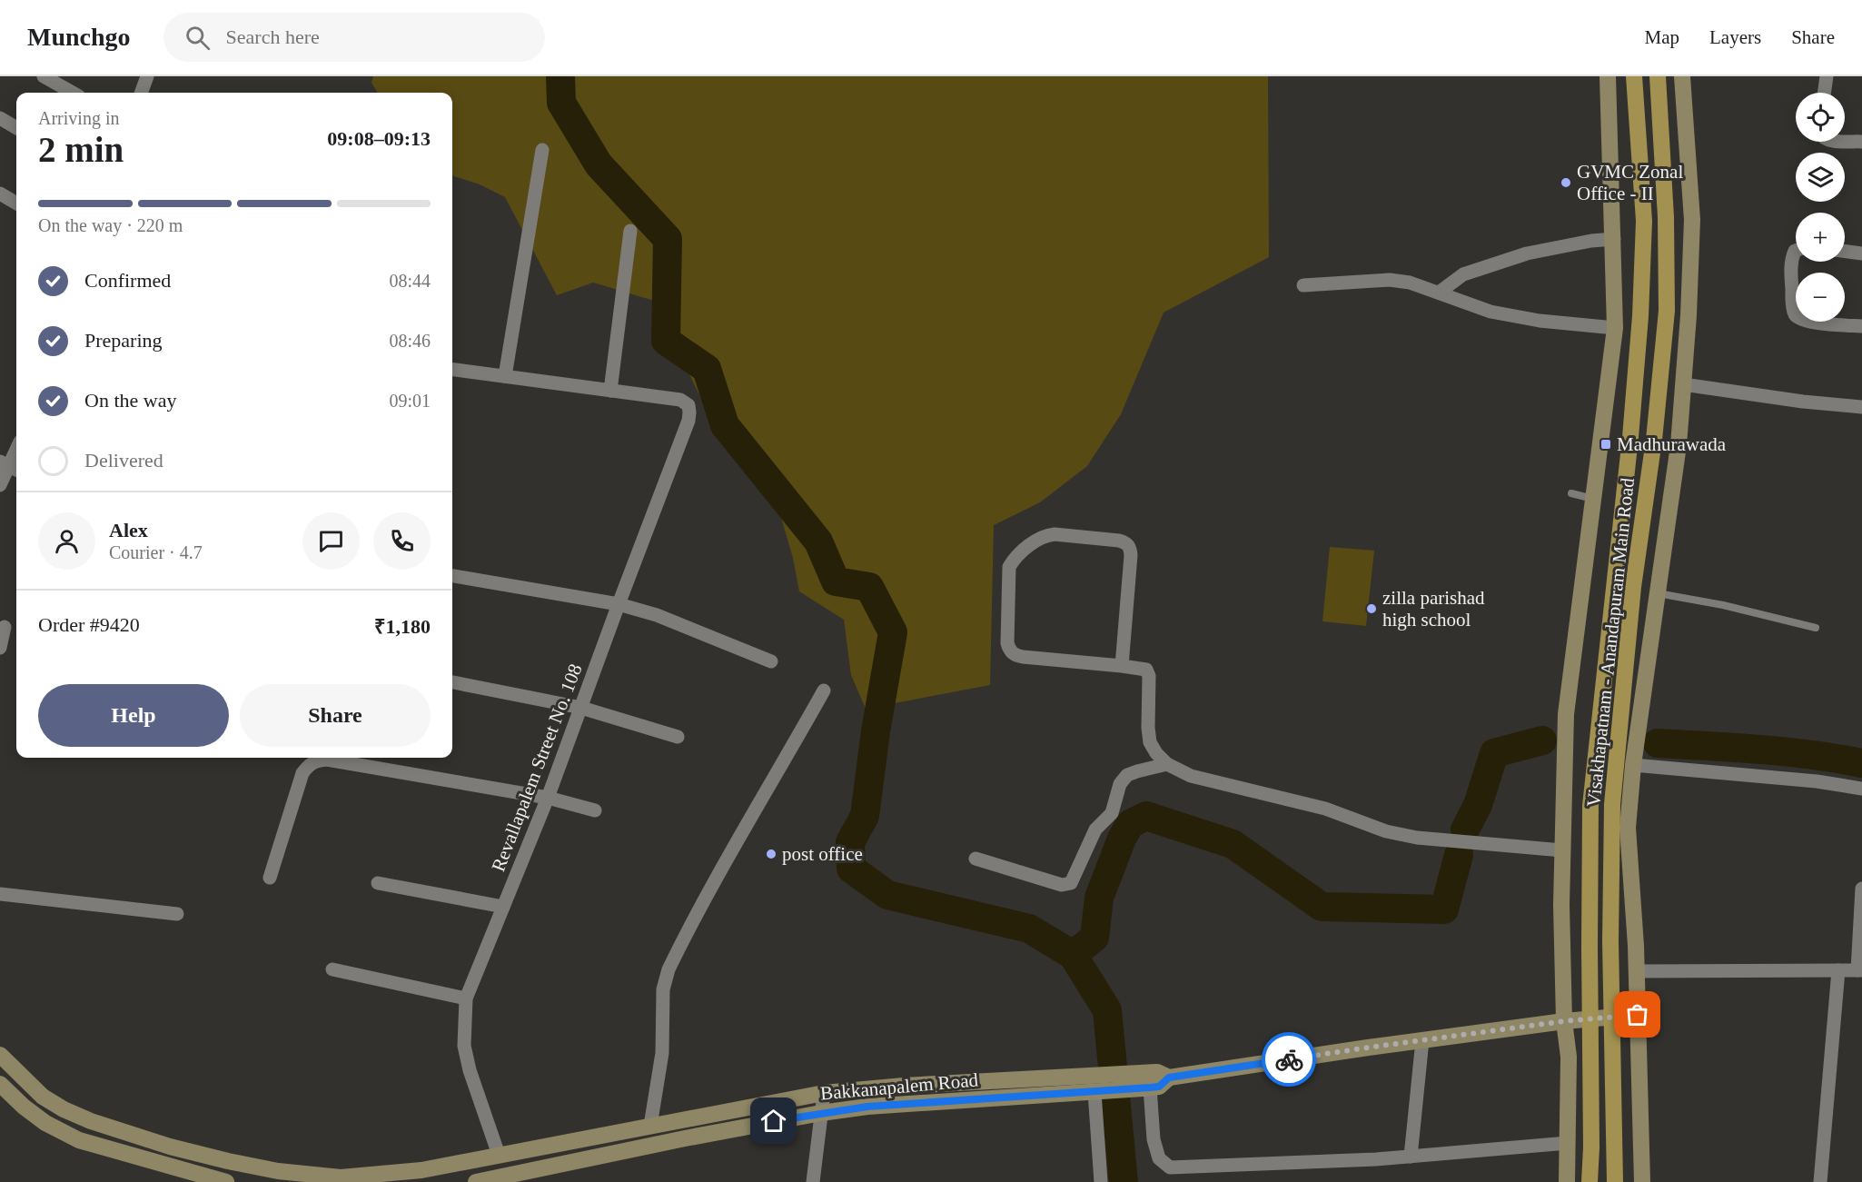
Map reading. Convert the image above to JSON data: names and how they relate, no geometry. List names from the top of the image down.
{
  "streets": {
    "main road": ["Visakhapatnam - Anandapuram Main Road"],
    "street": ["Revallapalem Street No. 108", "Bakkanapalem Road"]
  },
  "places": {
    "other": ["GVMC Zonal Office - II", "zilla parishad high school", "post office"],
    "transit": ["Madhurawada"]
  },
  "page": {
    "header": "Munchgo",
    "search": "Search here",
    "nav": ["Map", "Layers", "Share"],
    "map_buttons": ["+", "−"],
    "heading": ["2 min", "Arriving in", "09:08–09:13"],
    "panel": [
      "Alex",
      "Courier · 4.7",
      "Order #9420",
      "₹1,180"
    ],
    "bar": "On the way · 220 m",
    "list": [
      ["Confirmed", "08:44"],
      ["Preparing", "08:46"],
      ["On the way", "09:01"],
      "Delivered"
    ],
    "buttons": ["Help", "Share"]
  }
}
